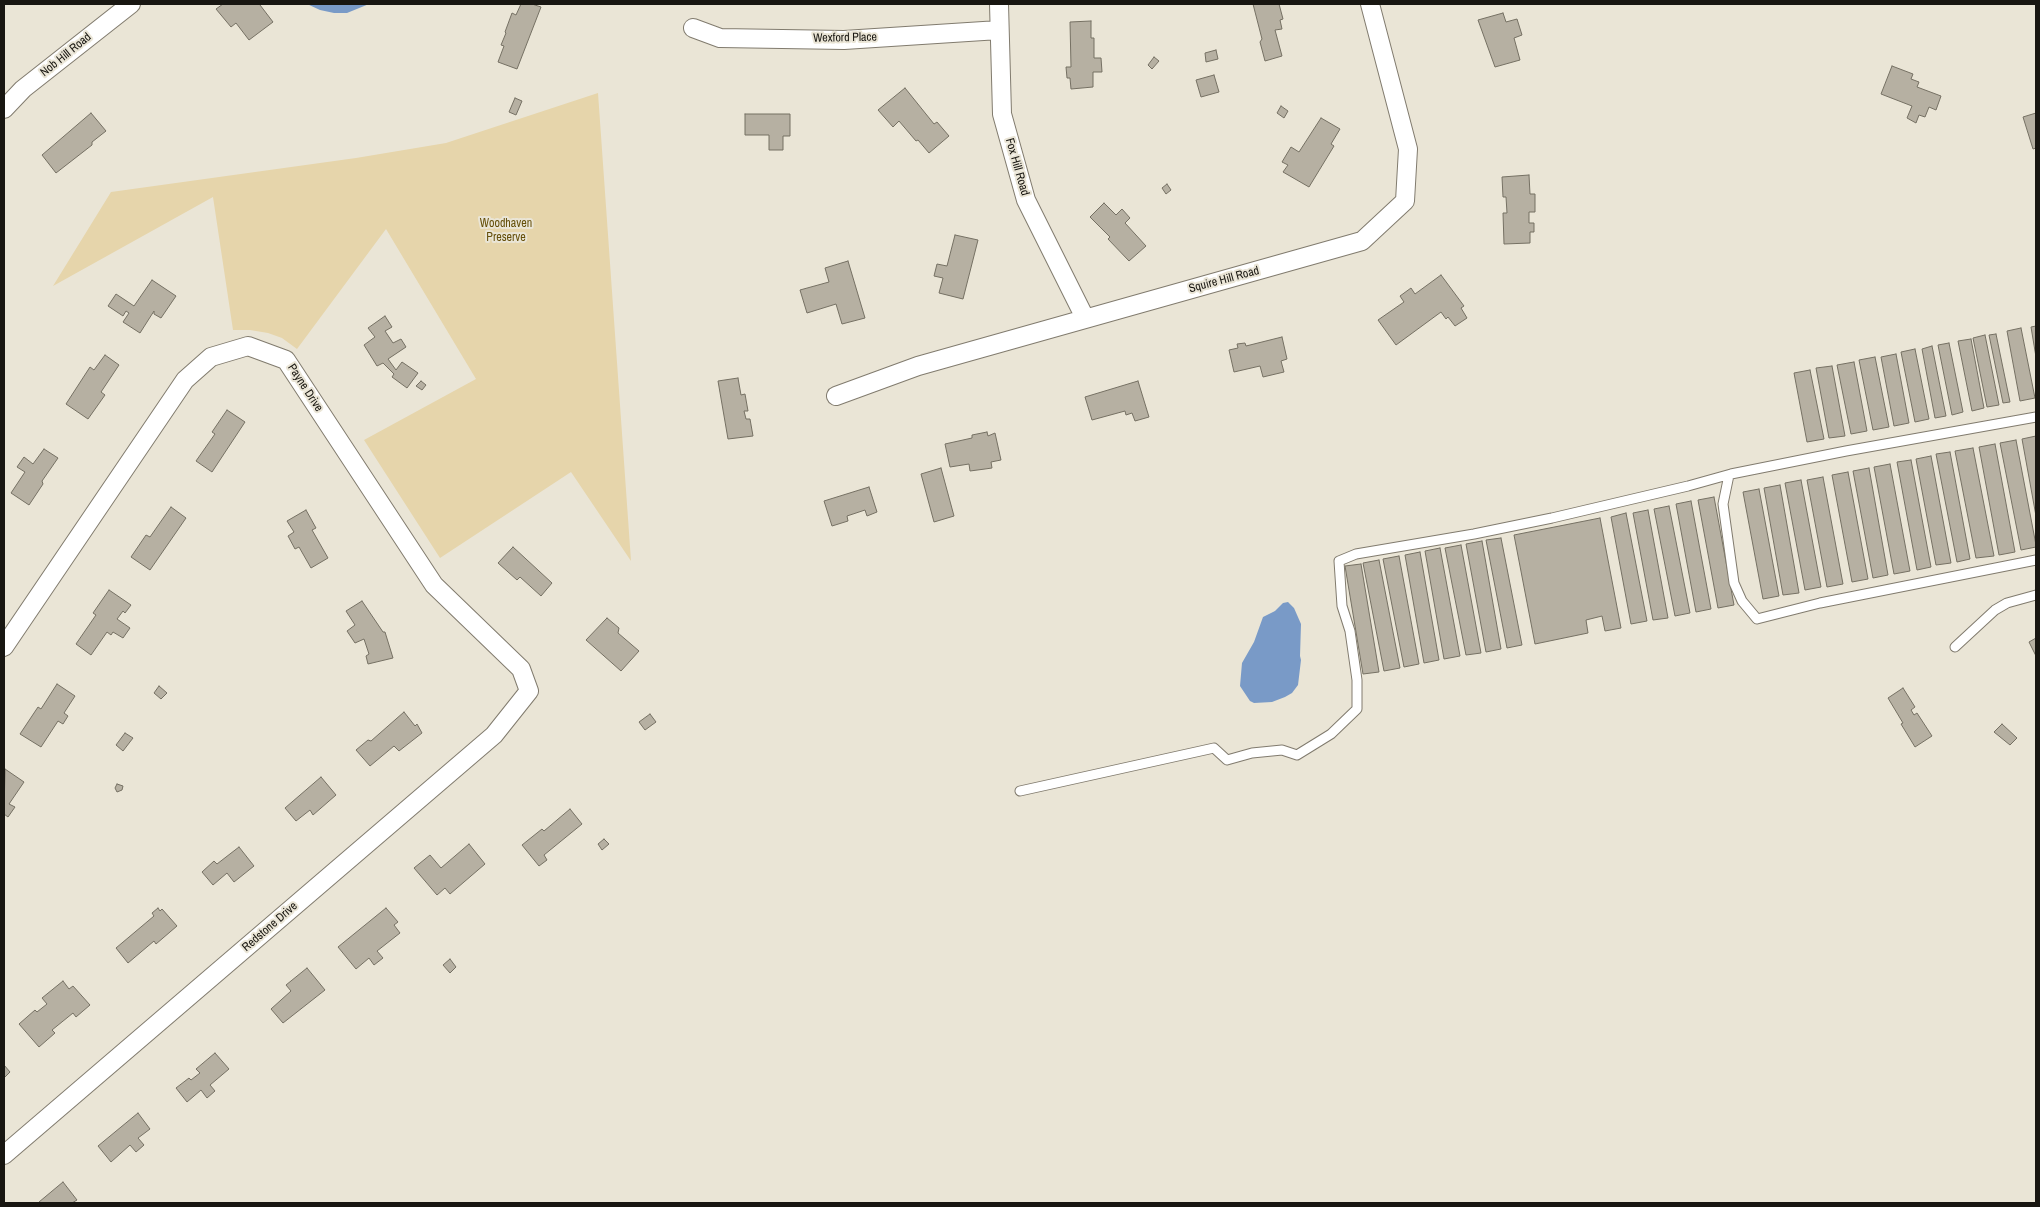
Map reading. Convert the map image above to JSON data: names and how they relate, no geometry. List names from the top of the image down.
{
  "streets": {
    "street": [
      "Wexford Place",
      "Nob Hill Road",
      "Fox Hill Road",
      "Squire Hill Road",
      "Payne Drive",
      "Redstone Drive"
    ]
  },
  "crossings": [
    ["Wexford Place", "Fox Hill Road"],
    ["Fox Hill Road", "Squire Hill Road"],
    ["Payne Drive", "Redstone Drive"]
  ],
  "parks": ["Woodhaven Preserve"]
}
